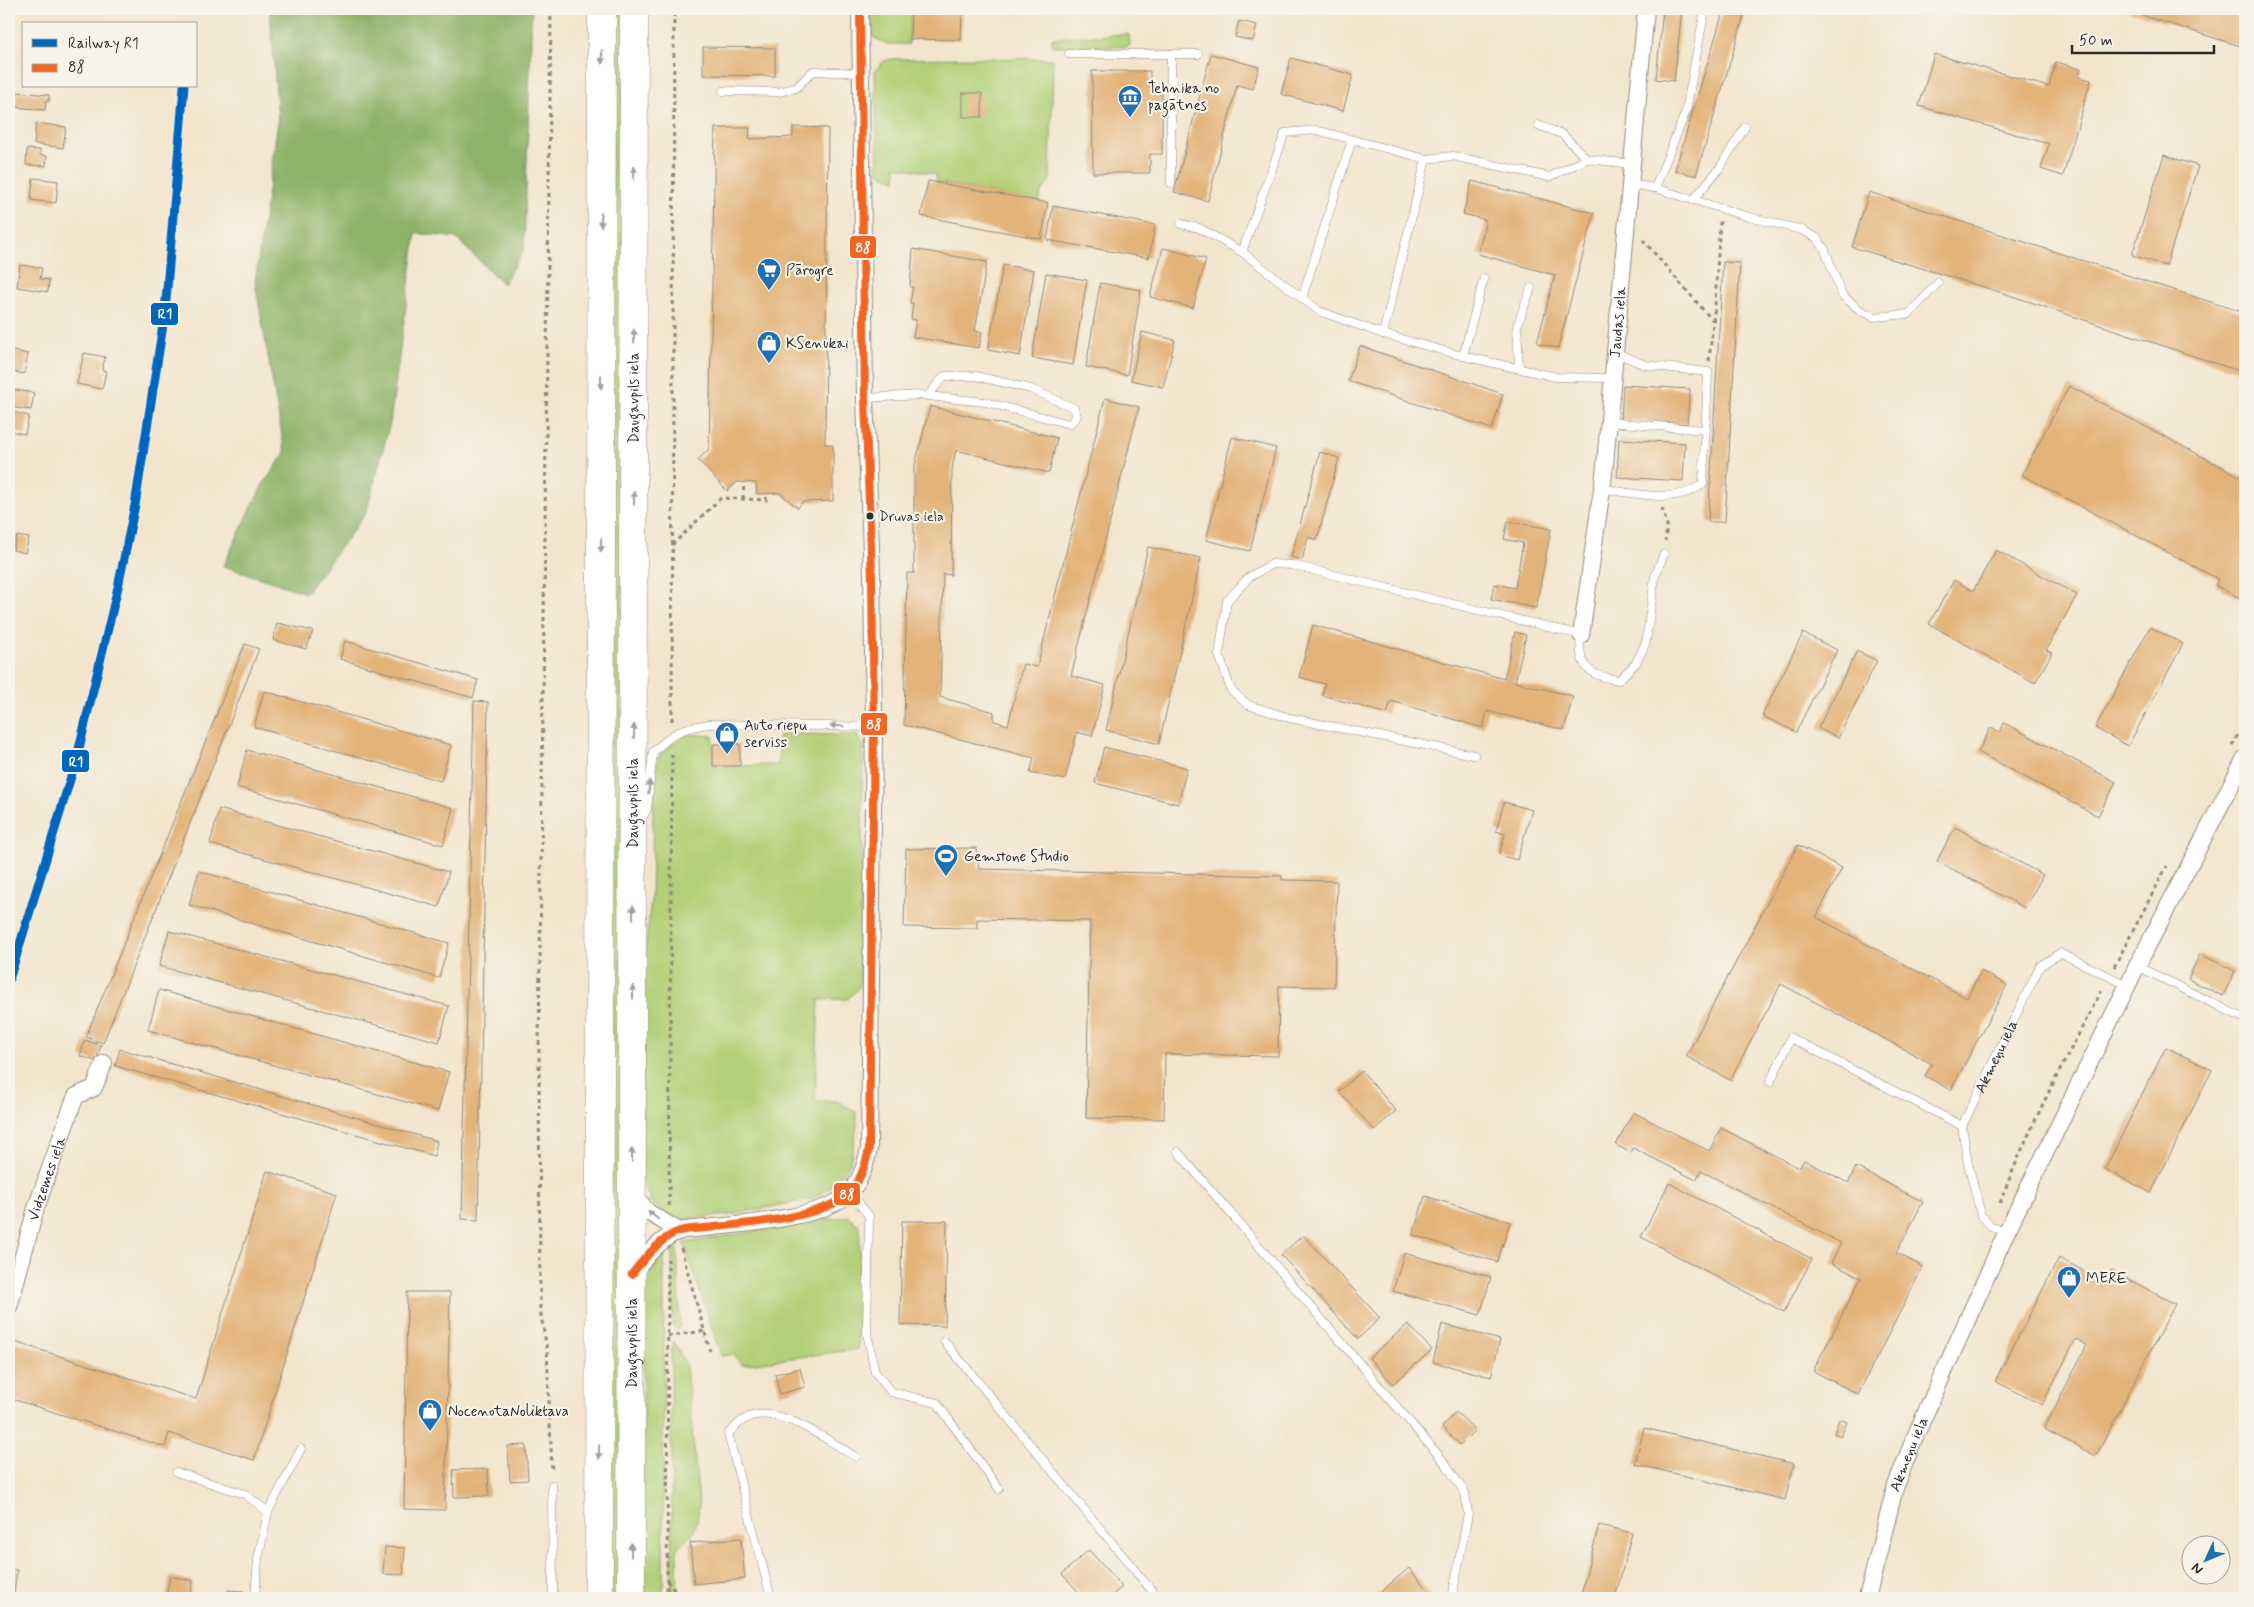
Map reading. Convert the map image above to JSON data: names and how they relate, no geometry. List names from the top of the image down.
{
  "streets": {
    "highway": ["Daugavpils iela"],
    "street": ["Jaudas iela", "Akmeņu iela", "Vidzemes iela"]
  },
  "places": {
    "museum": ["Tehnika no pagātnes"],
    "supermarket": ["Pārogre"],
    "shop": [
      "KSenukai",
      "Auto riepu serviss",
      "MERE",
      "NocenotaNoliktava"
    ],
    "other": ["Druvas iela"],
    "sports": ["Gemstone Studio"]
  },
  "lines": ["transit line 88", "rail line R1"],
  "legend": ["Railway R1", "88"],
  "scale_bar": "50 m",
  "north": "bottom left"
}
